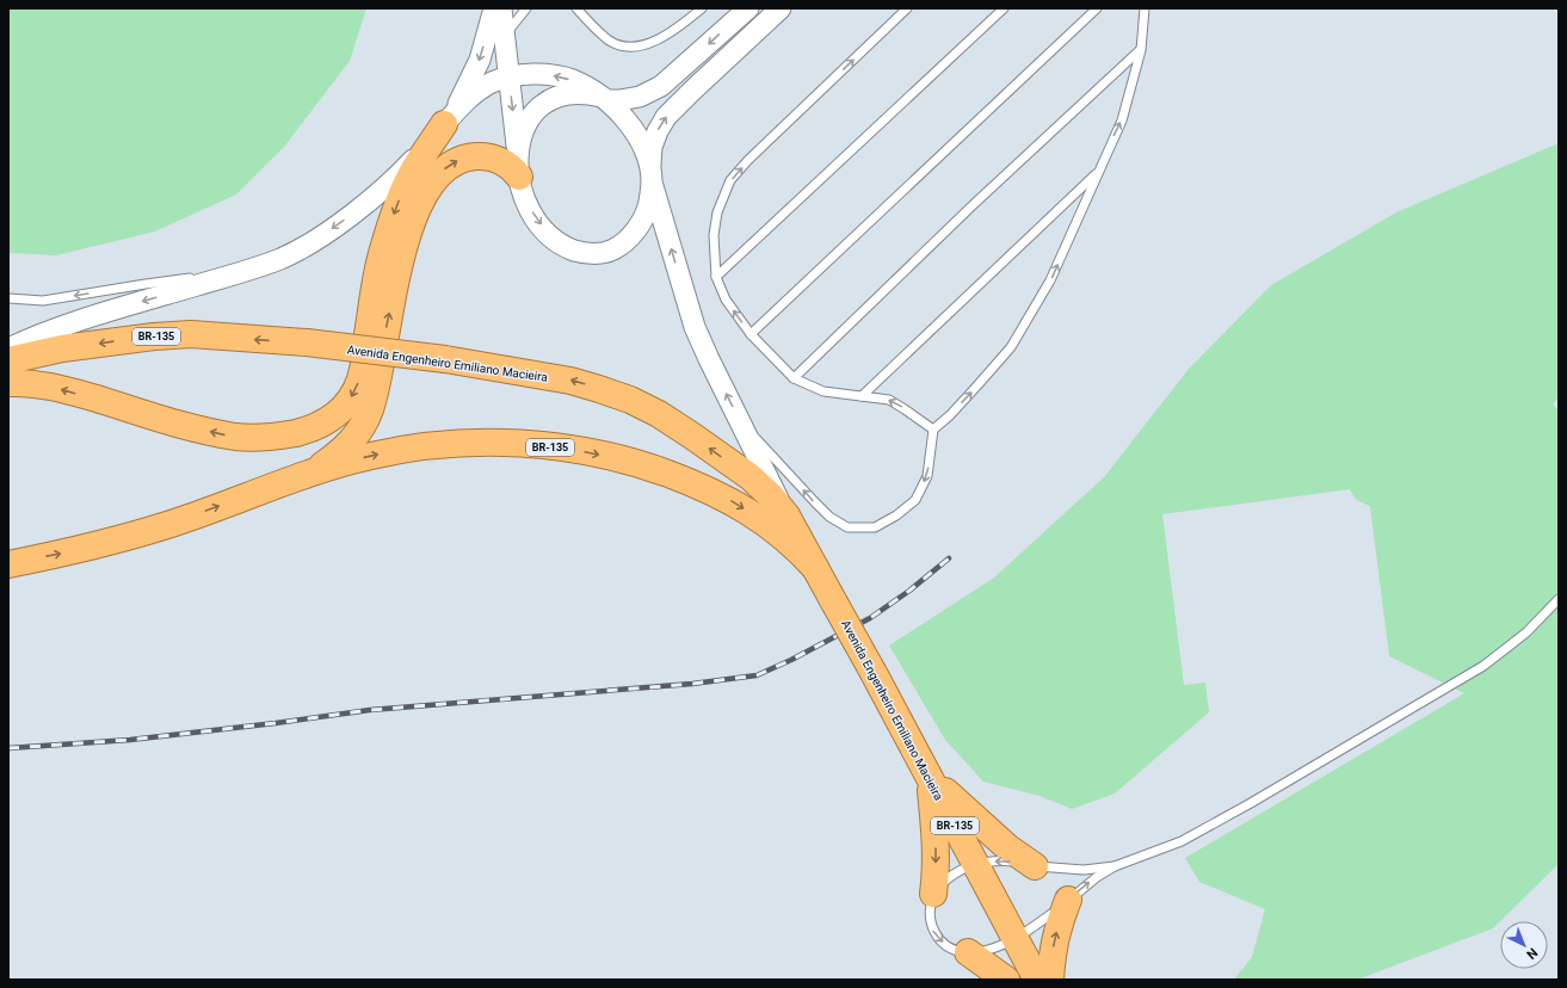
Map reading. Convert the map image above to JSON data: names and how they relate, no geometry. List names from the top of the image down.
{
  "streets": {
    "highway": ["BR-135", "Avenida Engenheiro Emiliano Macieira"]
  },
  "north": "bottom right"
}
